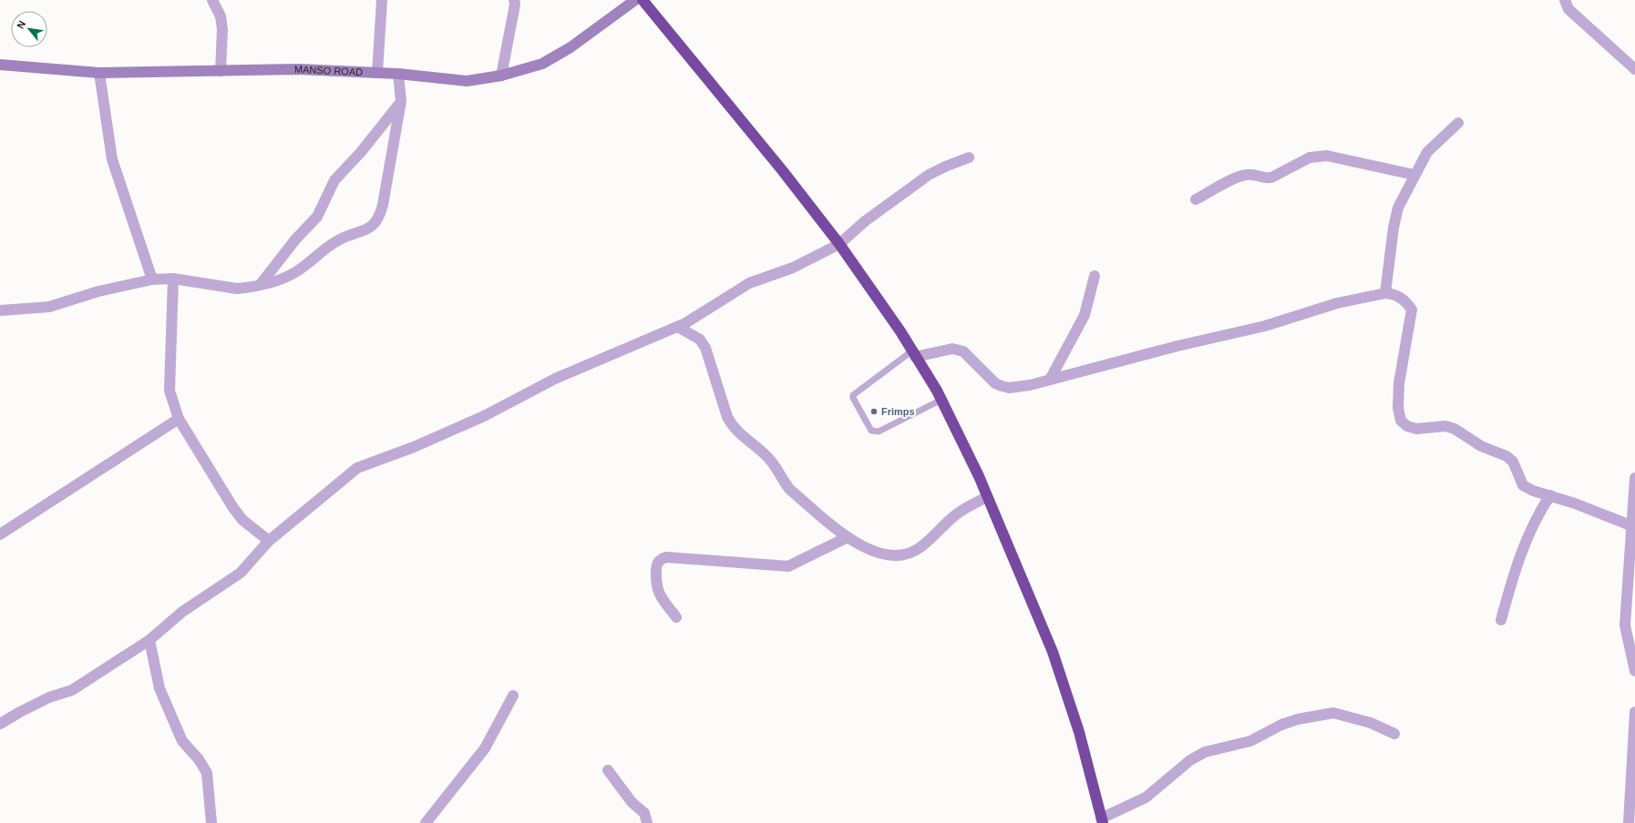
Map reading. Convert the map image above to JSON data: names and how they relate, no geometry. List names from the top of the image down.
{
  "streets": {
    "street": ["MANSO ROAD"]
  },
  "places": ["Frimps"],
  "north": "top left"
}
